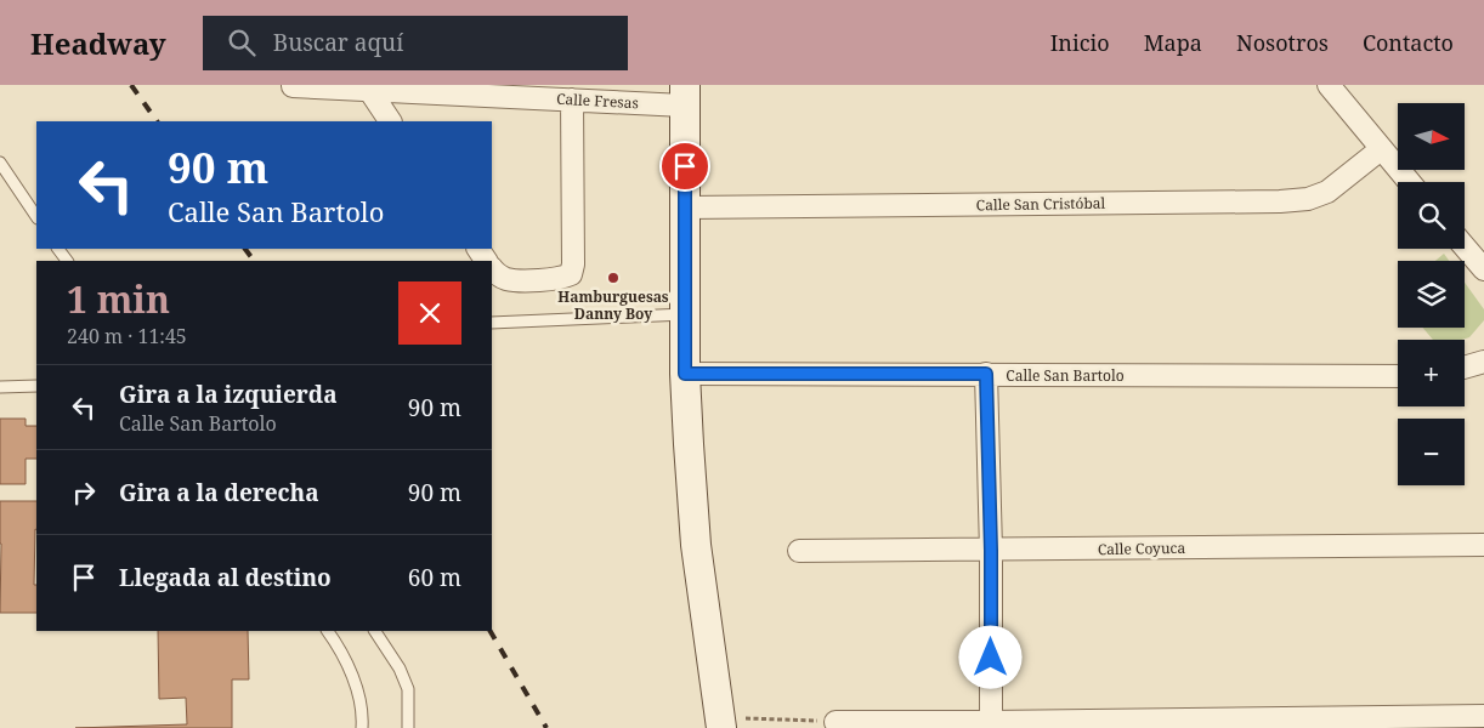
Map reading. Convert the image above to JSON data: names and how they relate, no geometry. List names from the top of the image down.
{
  "streets": {
    "street": [
      "Calle Fresas",
      "Calle San Cristóbal",
      "Calle San Bartolo",
      "Calle Coyuca"
    ]
  },
  "places": ["Hamburguesas Danny Boy"],
  "north": "right",
  "page": {
    "header": "Headway",
    "search": "Buscar aquí",
    "nav": [
      "Inicio",
      "Mapa",
      "Nosotros",
      "Contacto"
    ],
    "map_buttons": ["+", "−"],
    "turn": ["90 m", "Calle San Bartolo"],
    "heading": ["1 min", "240 m · 11:45"],
    "list": [
      {
        "name": "Gira a la izquierda",
        "note": "Calle San Bartolo",
        "value": "90 m"
      },
      {
        "name": "Gira a la derecha",
        "value": "90 m"
      },
      {
        "name": "Llegada al destino",
        "value": "60 m"
      }
    ]
  }
}
